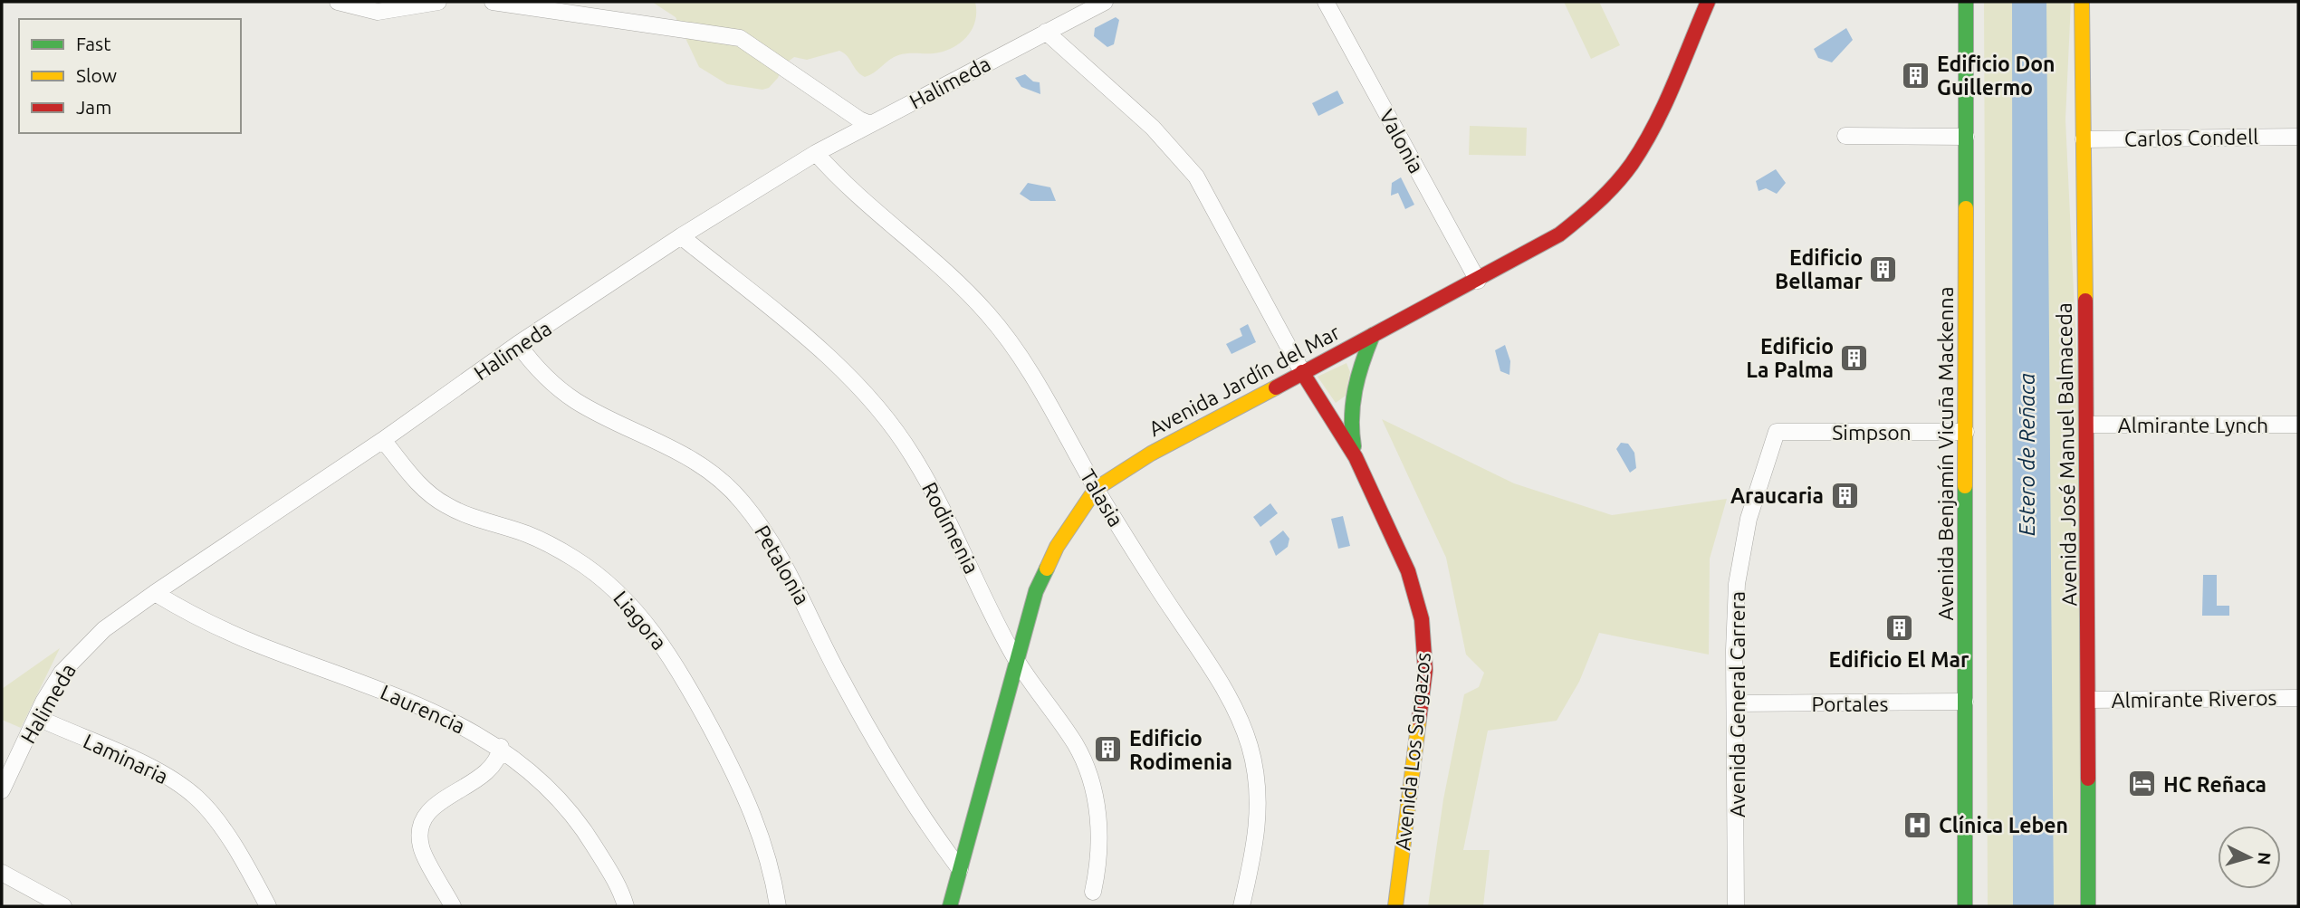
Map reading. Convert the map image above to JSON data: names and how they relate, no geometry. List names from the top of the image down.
{
  "streets": {
    "street": [
      "Halimeda",
      "Carlos Condell",
      "Valonia",
      "Avenida Jardín del Mar",
      "Almirante Lynch",
      "Simpson",
      "Avenida Benjamín Vicuña Mackenna",
      "Avenida José Manuel Balmaceda",
      "Talasia",
      "Rodimenia",
      "Petalonia",
      "Liagora",
      "Almirante Riveros",
      "Portales",
      "Avenida General Carrera",
      "Laurencia",
      "Avenida Los Sargazos",
      "Laminaria"
    ]
  },
  "crossings": [
    ["Halimeda", "Talasia"],
    ["Halimeda", "Rodimenia"],
    ["Halimeda", "Petalonia"],
    ["Halimeda", "Liagora"],
    ["Halimeda", "Laurencia"],
    ["Halimeda", "Avenida Los Sargazos"],
    ["Halimeda", "Laminaria"],
    ["Carlos Condell", "Avenida José Manuel Balmaceda"],
    ["Valonia", "Avenida Jardín del Mar"],
    ["Avenida Jardín del Mar", "Talasia"],
    ["Avenida Jardín del Mar", "Rodimenia"],
    ["Avenida Jardín del Mar", "Petalonia"],
    ["Avenida Jardín del Mar", "Avenida Los Sargazos"],
    ["Almirante Lynch", "Avenida José Manuel Balmaceda"],
    ["Simpson", "Avenida Benjamín Vicuña Mackenna"],
    ["Simpson", "Avenida General Carrera"],
    ["Avenida Benjamín Vicuña Mackenna", "Portales"],
    ["Avenida José Manuel Balmaceda", "Almirante Riveros"],
    ["Portales", "Avenida General Carrera"]
  ],
  "water": ["Estero de Reñaca"],
  "places": {
    "building": [
      "Edificio Don Guillermo",
      "Edificio Bellamar",
      "Edificio La Palma",
      "Araucaria",
      "Edificio El Mar",
      "Edificio Rodimenia"
    ],
    "hotel": ["HC Reñaca"],
    "hospital": ["Clínica Leben"]
  },
  "legend": ["Fast", "Slow", "Jam"],
  "north": "right"
}
